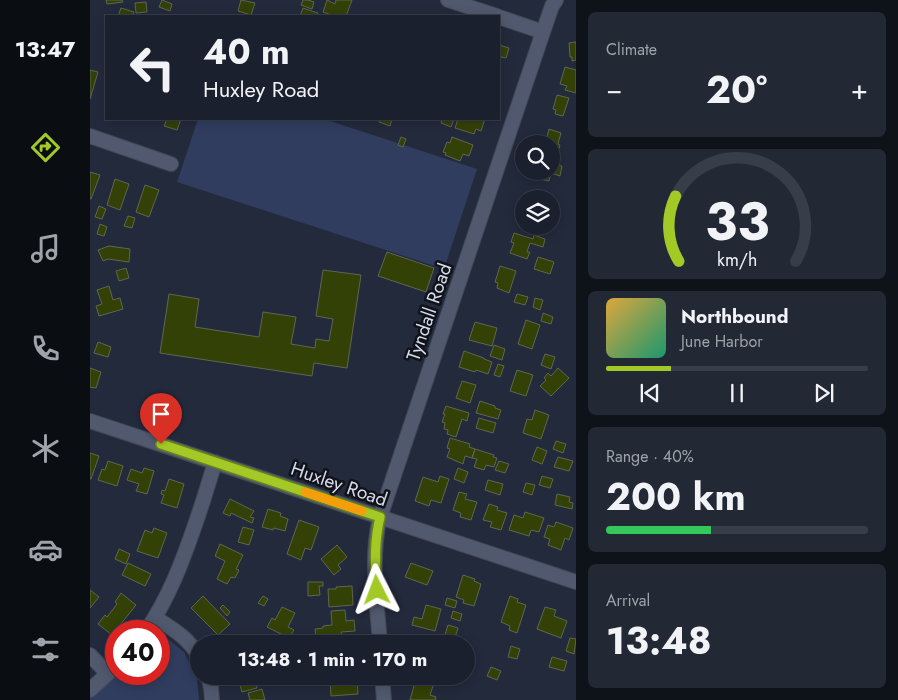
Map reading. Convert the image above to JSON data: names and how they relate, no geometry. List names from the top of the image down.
{
  "streets": {
    "street": ["Tyndall Road", "Huxley Road"]
  },
  "crossings": [
    ["Tyndall Road", "Huxley Road"]
  ],
  "page": {
    "tabs": "13:47",
    "tile": [
      "Climate",
      ["Range · 40%", "200 km"],
      ["Arrival", "13:48"]
    ],
    "turn": ["40 m", "Huxley Road"],
    "heat": ["−", "20°", "+"],
    "song": ["Northbound", "June Harbor"],
    "limit": "40",
    "trip": "13:48 · 1 min · 170 m",
    "gauge": ["33", "km/h"]
  }
}
